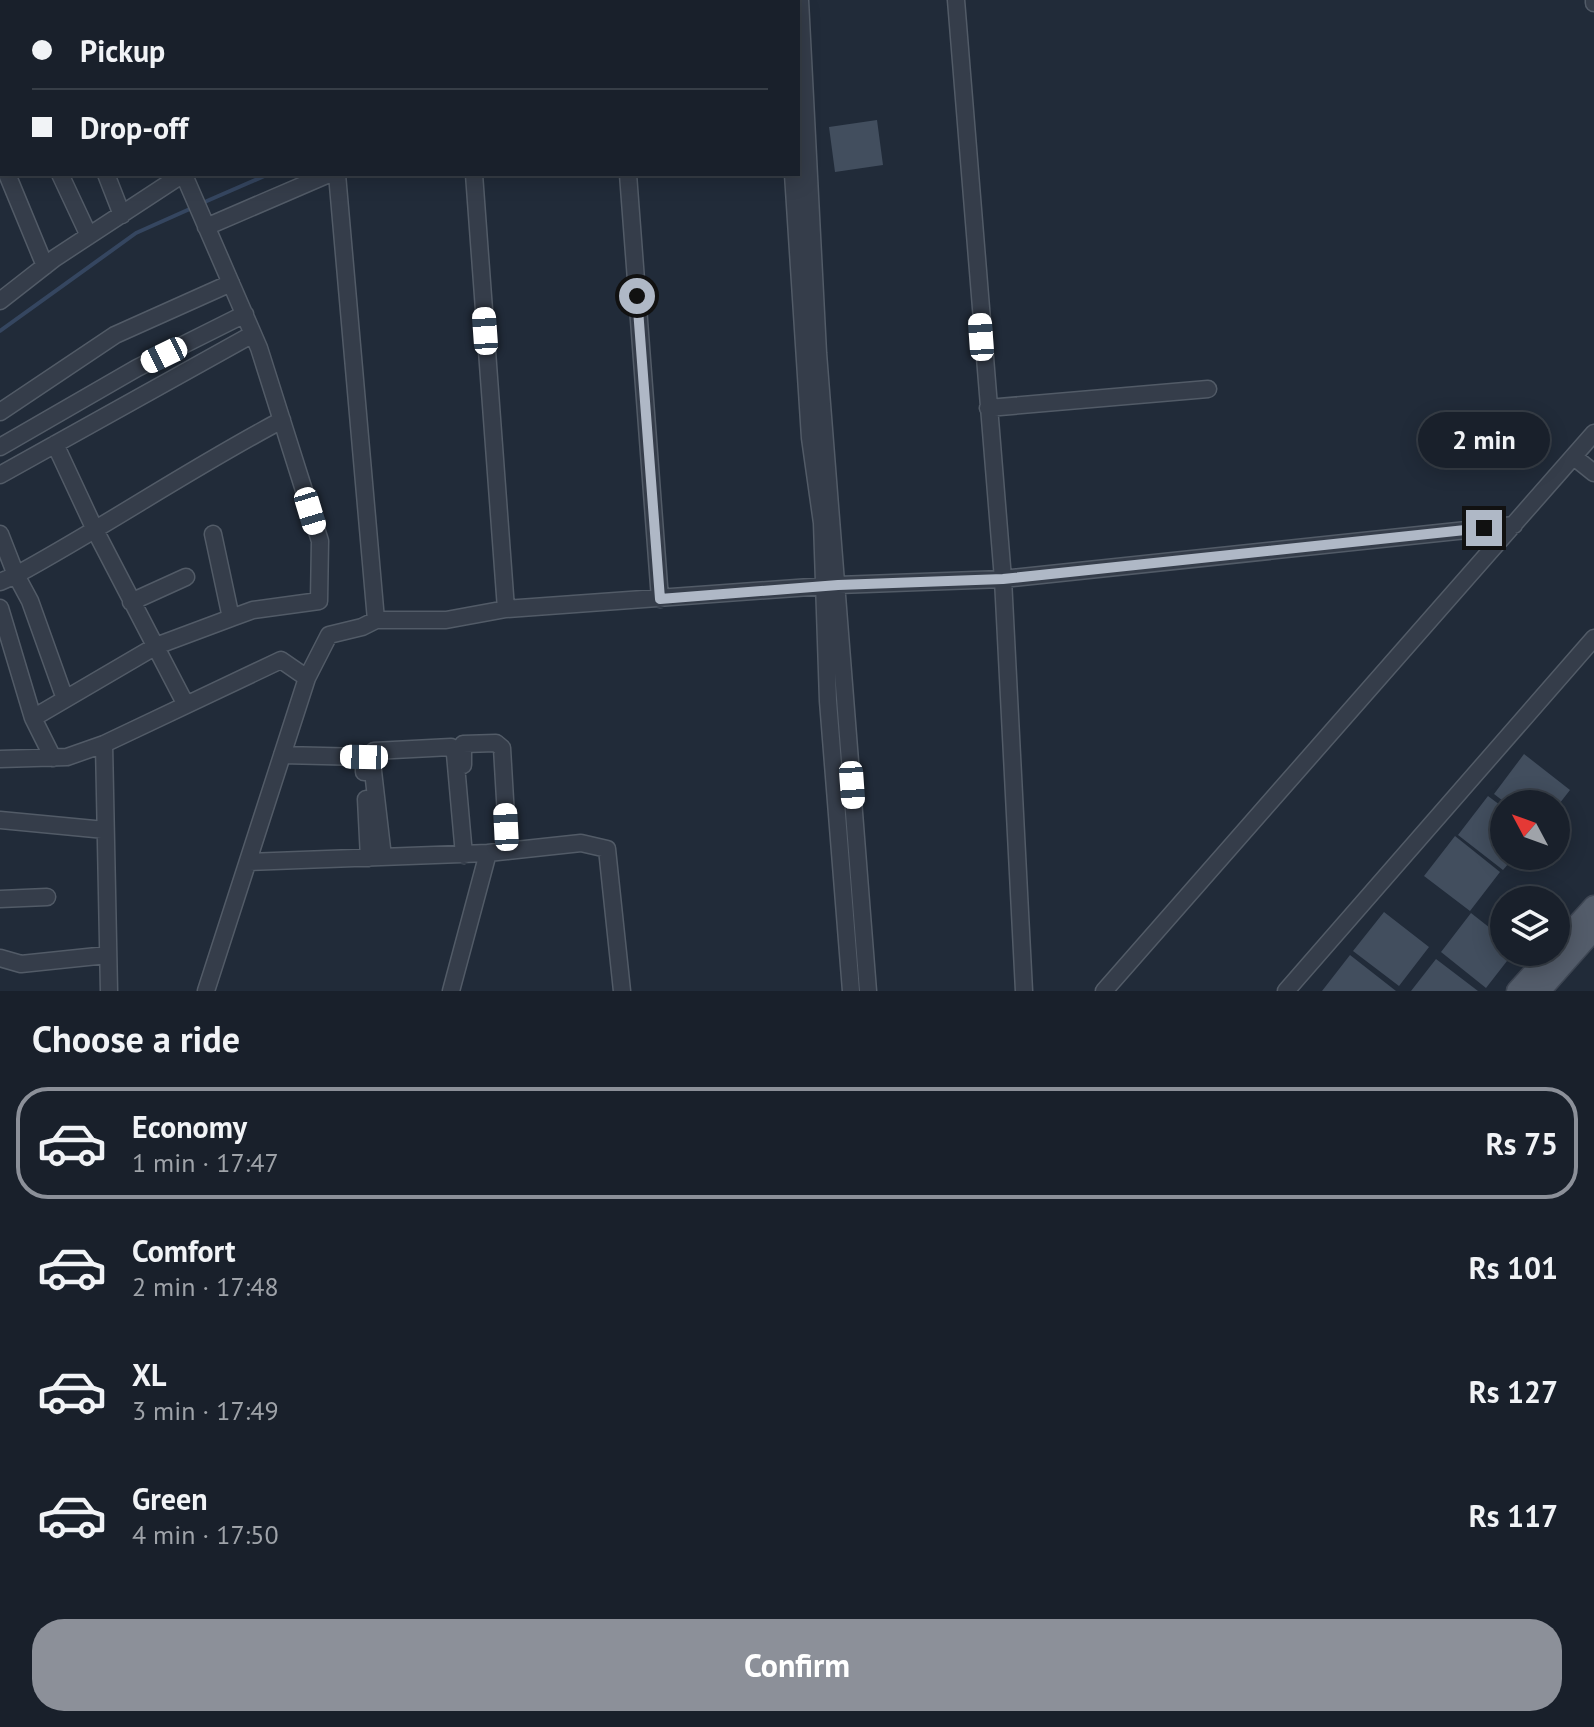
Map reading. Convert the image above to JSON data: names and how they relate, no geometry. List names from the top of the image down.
{
  "north": "top left",
  "page": {
    "banner": ["Pickup", "Drop-off"],
    "bubble": "2 min",
    "heading": "Choose a ride",
    "list": [
      {
        "name": "Economy",
        "note": "1 min · 17:47",
        "value": "Rs 75"
      },
      {
        "name": "Comfort",
        "note": "2 min · 17:48",
        "value": "Rs 101"
      },
      {
        "name": "XL",
        "note": "3 min · 17:49",
        "value": "Rs 127"
      },
      {
        "name": "Green",
        "note": "4 min · 17:50",
        "value": "Rs 117"
      }
    ],
    "buttons": "Confirm"
  }
}
